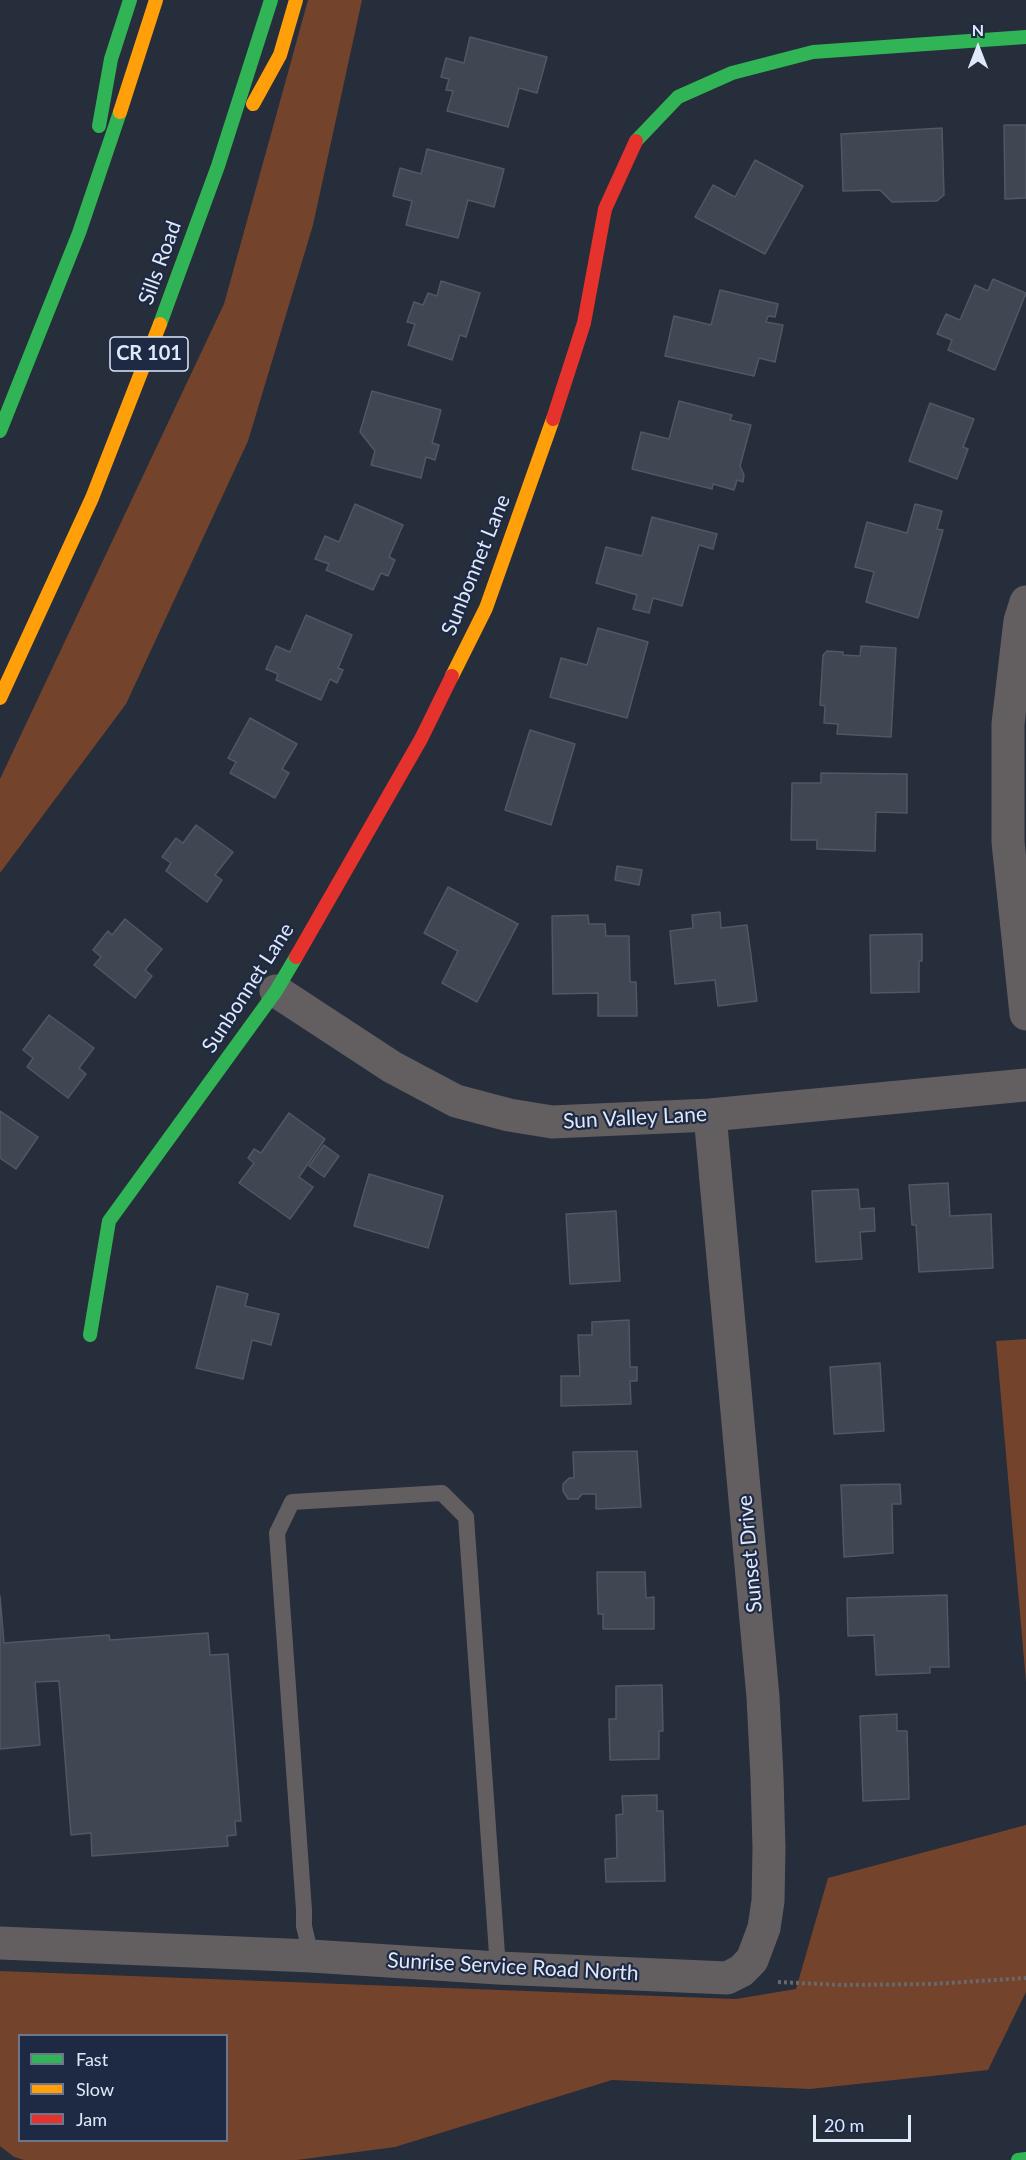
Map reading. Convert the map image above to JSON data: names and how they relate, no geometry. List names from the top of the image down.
{
  "streets": {
    "main road": ["Sills Road", "CR 101", "Sunbonnet Lane"],
    "street": ["Sun Valley Lane", "Sunset Drive", "Sunrise Service Road North"]
  },
  "crossings": [
    ["Sunbonnet Lane", "Sun Valley Lane"],
    ["Sun Valley Lane", "Sunset Drive"],
    ["Sunset Drive", "Sunrise Service Road North"]
  ],
  "legend": ["Fast", "Slow", "Jam"],
  "scale_bar": "20 m",
  "north": "top"
}
